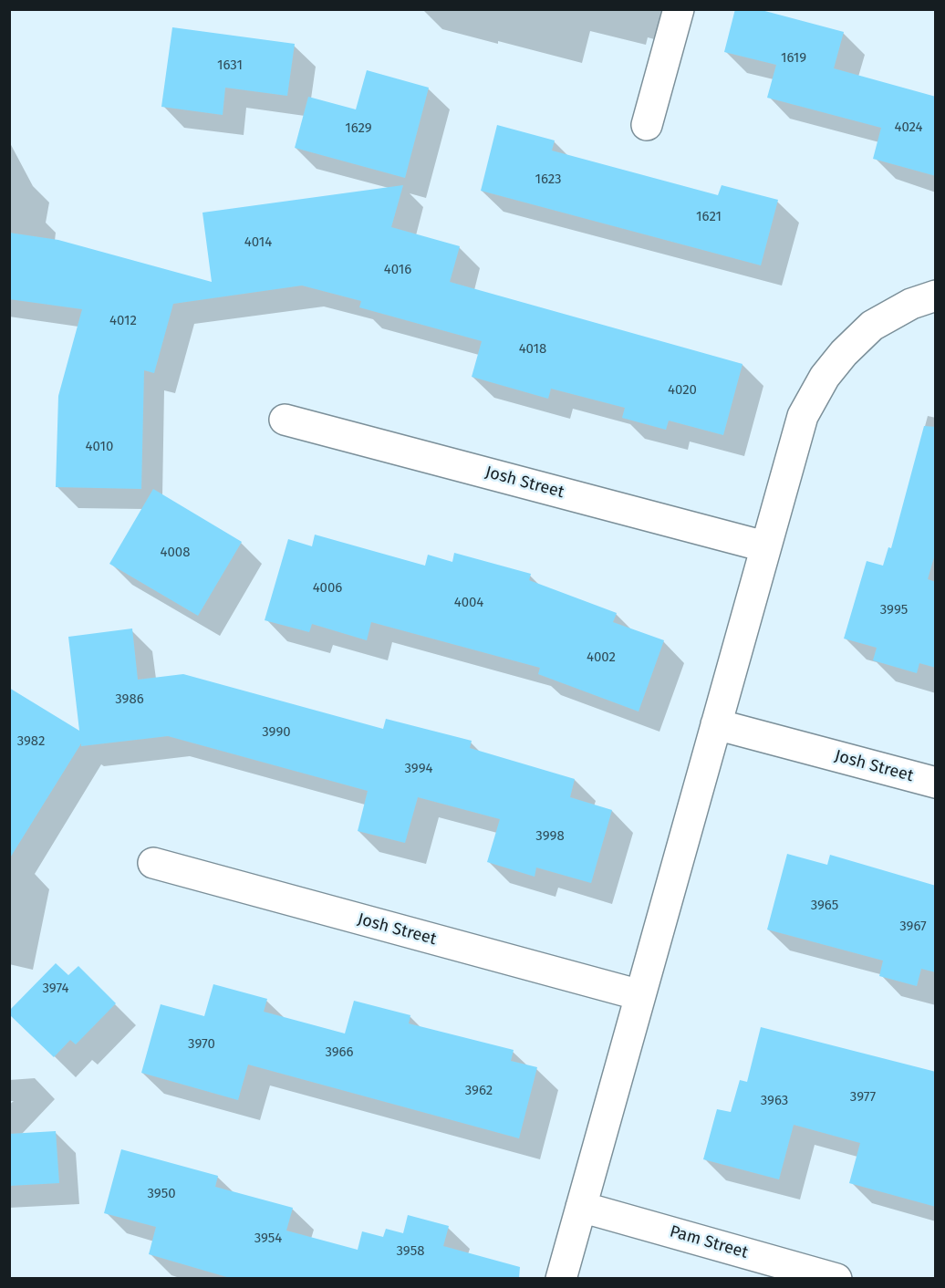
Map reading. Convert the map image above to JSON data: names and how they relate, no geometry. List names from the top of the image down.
{
  "streets": {
    "street": ["Josh Street", "Pam Street"]
  },
  "house_numbers": [
    "1619",
    "1631",
    "4024",
    "1629",
    "1623",
    "1621",
    "4014",
    "4016",
    "4012",
    "4018",
    "4020",
    "4010",
    "4008",
    "4006",
    "4004",
    "3995",
    "4002",
    "3986",
    "3990",
    "3982",
    "3994",
    "3998",
    "3965",
    "3967",
    "3974",
    "3970",
    "3966",
    "3962",
    "3977",
    "3963",
    "3950",
    "3954",
    "3958"
  ]
}
